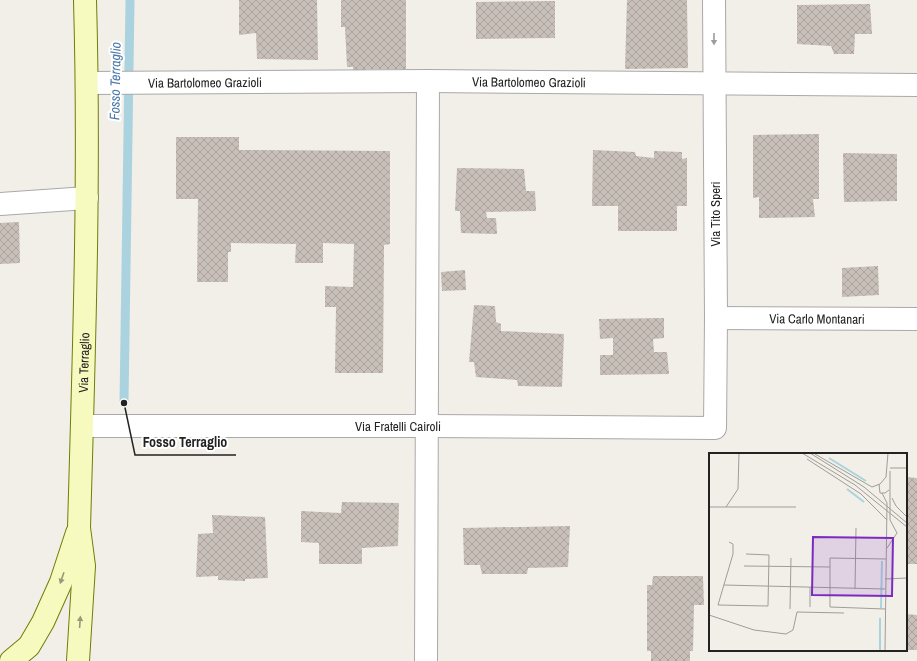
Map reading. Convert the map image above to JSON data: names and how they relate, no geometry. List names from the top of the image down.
{
  "streets": {
    "main road": ["Via Terraglio"],
    "street": [
      "Via Bartolomeo Grazioli",
      "Via Tito Speri",
      "Via Carlo Montanari",
      "Via Fratelli Cairoli"
    ]
  },
  "crossings": [
    ["Via Bartolomeo Grazioli", "Via Tito Speri"],
    ["Via Bartolomeo Grazioli", "Via Terraglio"],
    ["Via Tito Speri", "Via Carlo Montanari"],
    ["Via Tito Speri", "Via Fratelli Cairoli"],
    ["Via Terraglio", "Via Fratelli Cairoli"]
  ],
  "water": ["Fosso Terraglio"],
  "places": ["Fosso Terraglio"]
}
